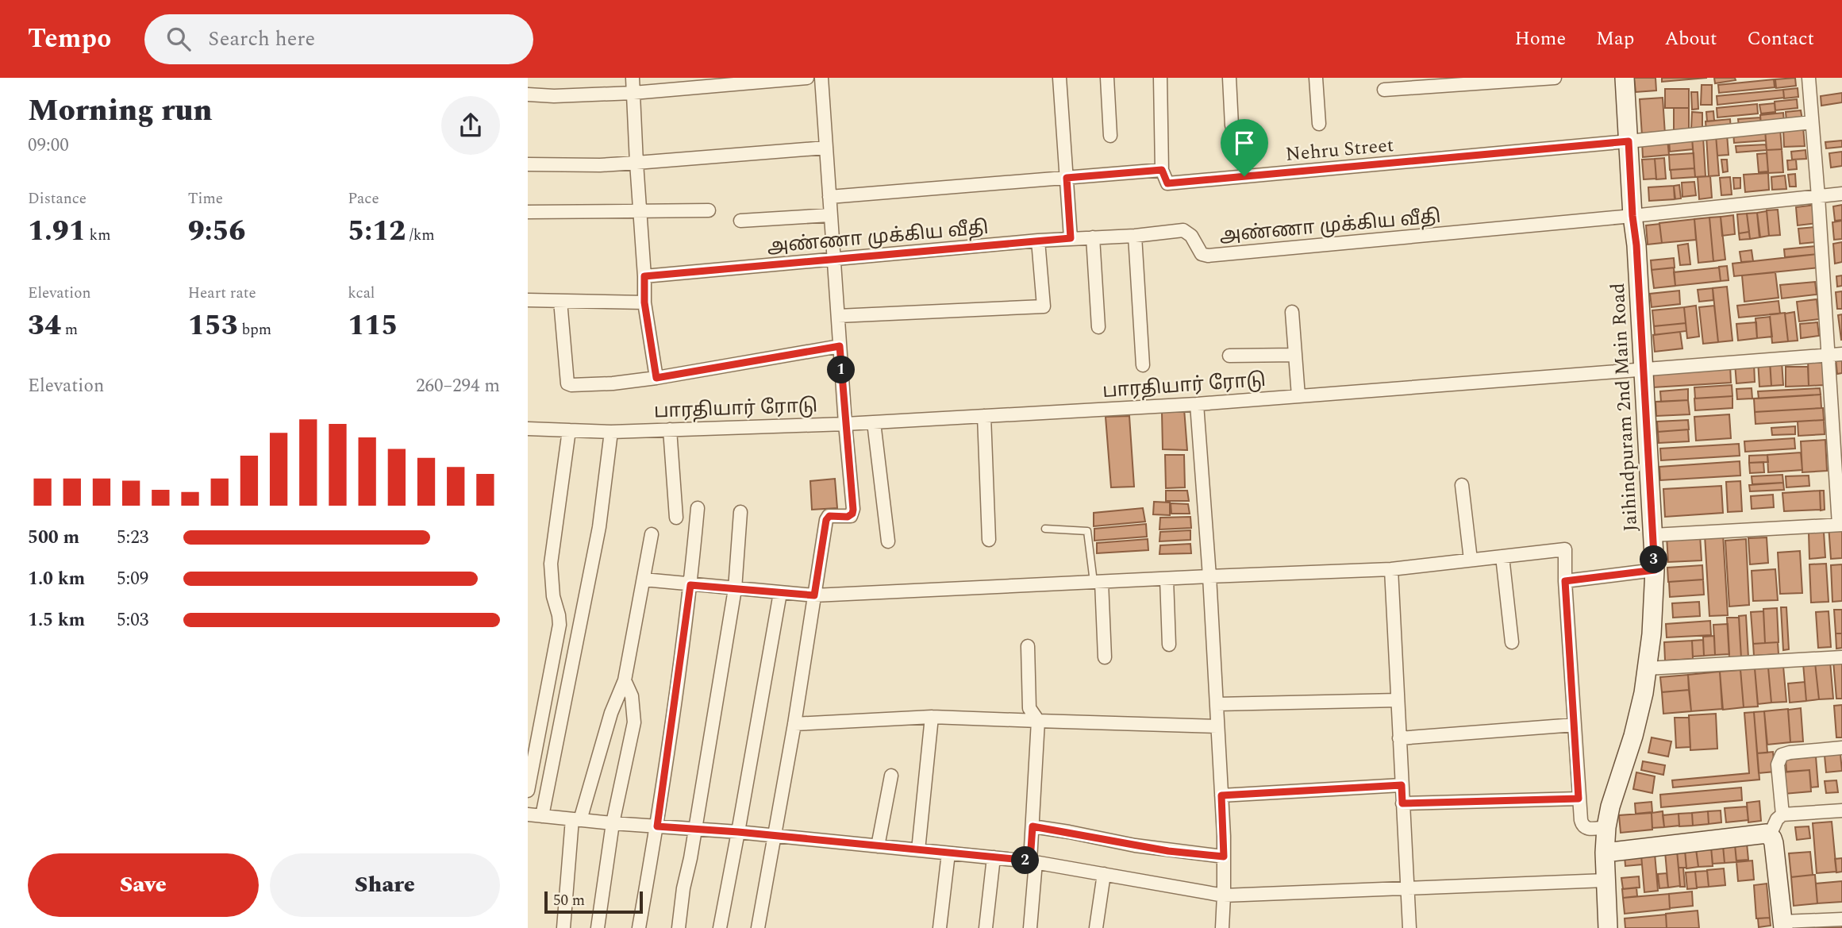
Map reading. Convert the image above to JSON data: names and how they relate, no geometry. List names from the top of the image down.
{
  "streets": {
    "street": [
      "Nehru Street",
      "அண்ணா முக்கிய வீதி",
      "பாரதியார் ரோடு",
      "Jaihindpuram 2nd Main Road"
    ]
  },
  "crossings": [
    ["Nehru Street", "Jaihindpuram 2nd Main Road"],
    ["அண்ணா முக்கிய வீதி", "Jaihindpuram 2nd Main Road"],
    ["பாரதியார் ரோடு", "Jaihindpuram 2nd Main Road"]
  ],
  "scale_bar": "50 m",
  "page": {
    "header": "Tempo",
    "search": "Search here",
    "nav": [
      "Home",
      "Map",
      "About",
      "Contact"
    ],
    "heading": ["Morning run", "09:00"],
    "stats": [
      ["Distance", "1.91 km"],
      ["Time", "9:56"],
      ["Pace", "5:12 /km"],
      ["Elevation", "34 m"],
      ["Heart rate", "153 bpm"],
      ["kcal", "115"]
    ],
    "pins": ["1", "3", "2"],
    "chart": ["Elevation", "260–294 m"],
    "list": [
      {
        "name": "500 m",
        "note": "5:23"
      },
      {
        "name": "1.0 km",
        "note": "5:09"
      },
      {
        "name": "1.5 km",
        "note": "5:03"
      }
    ],
    "buttons": ["Save", "Share"],
    "scale": "50 m"
  }
}
